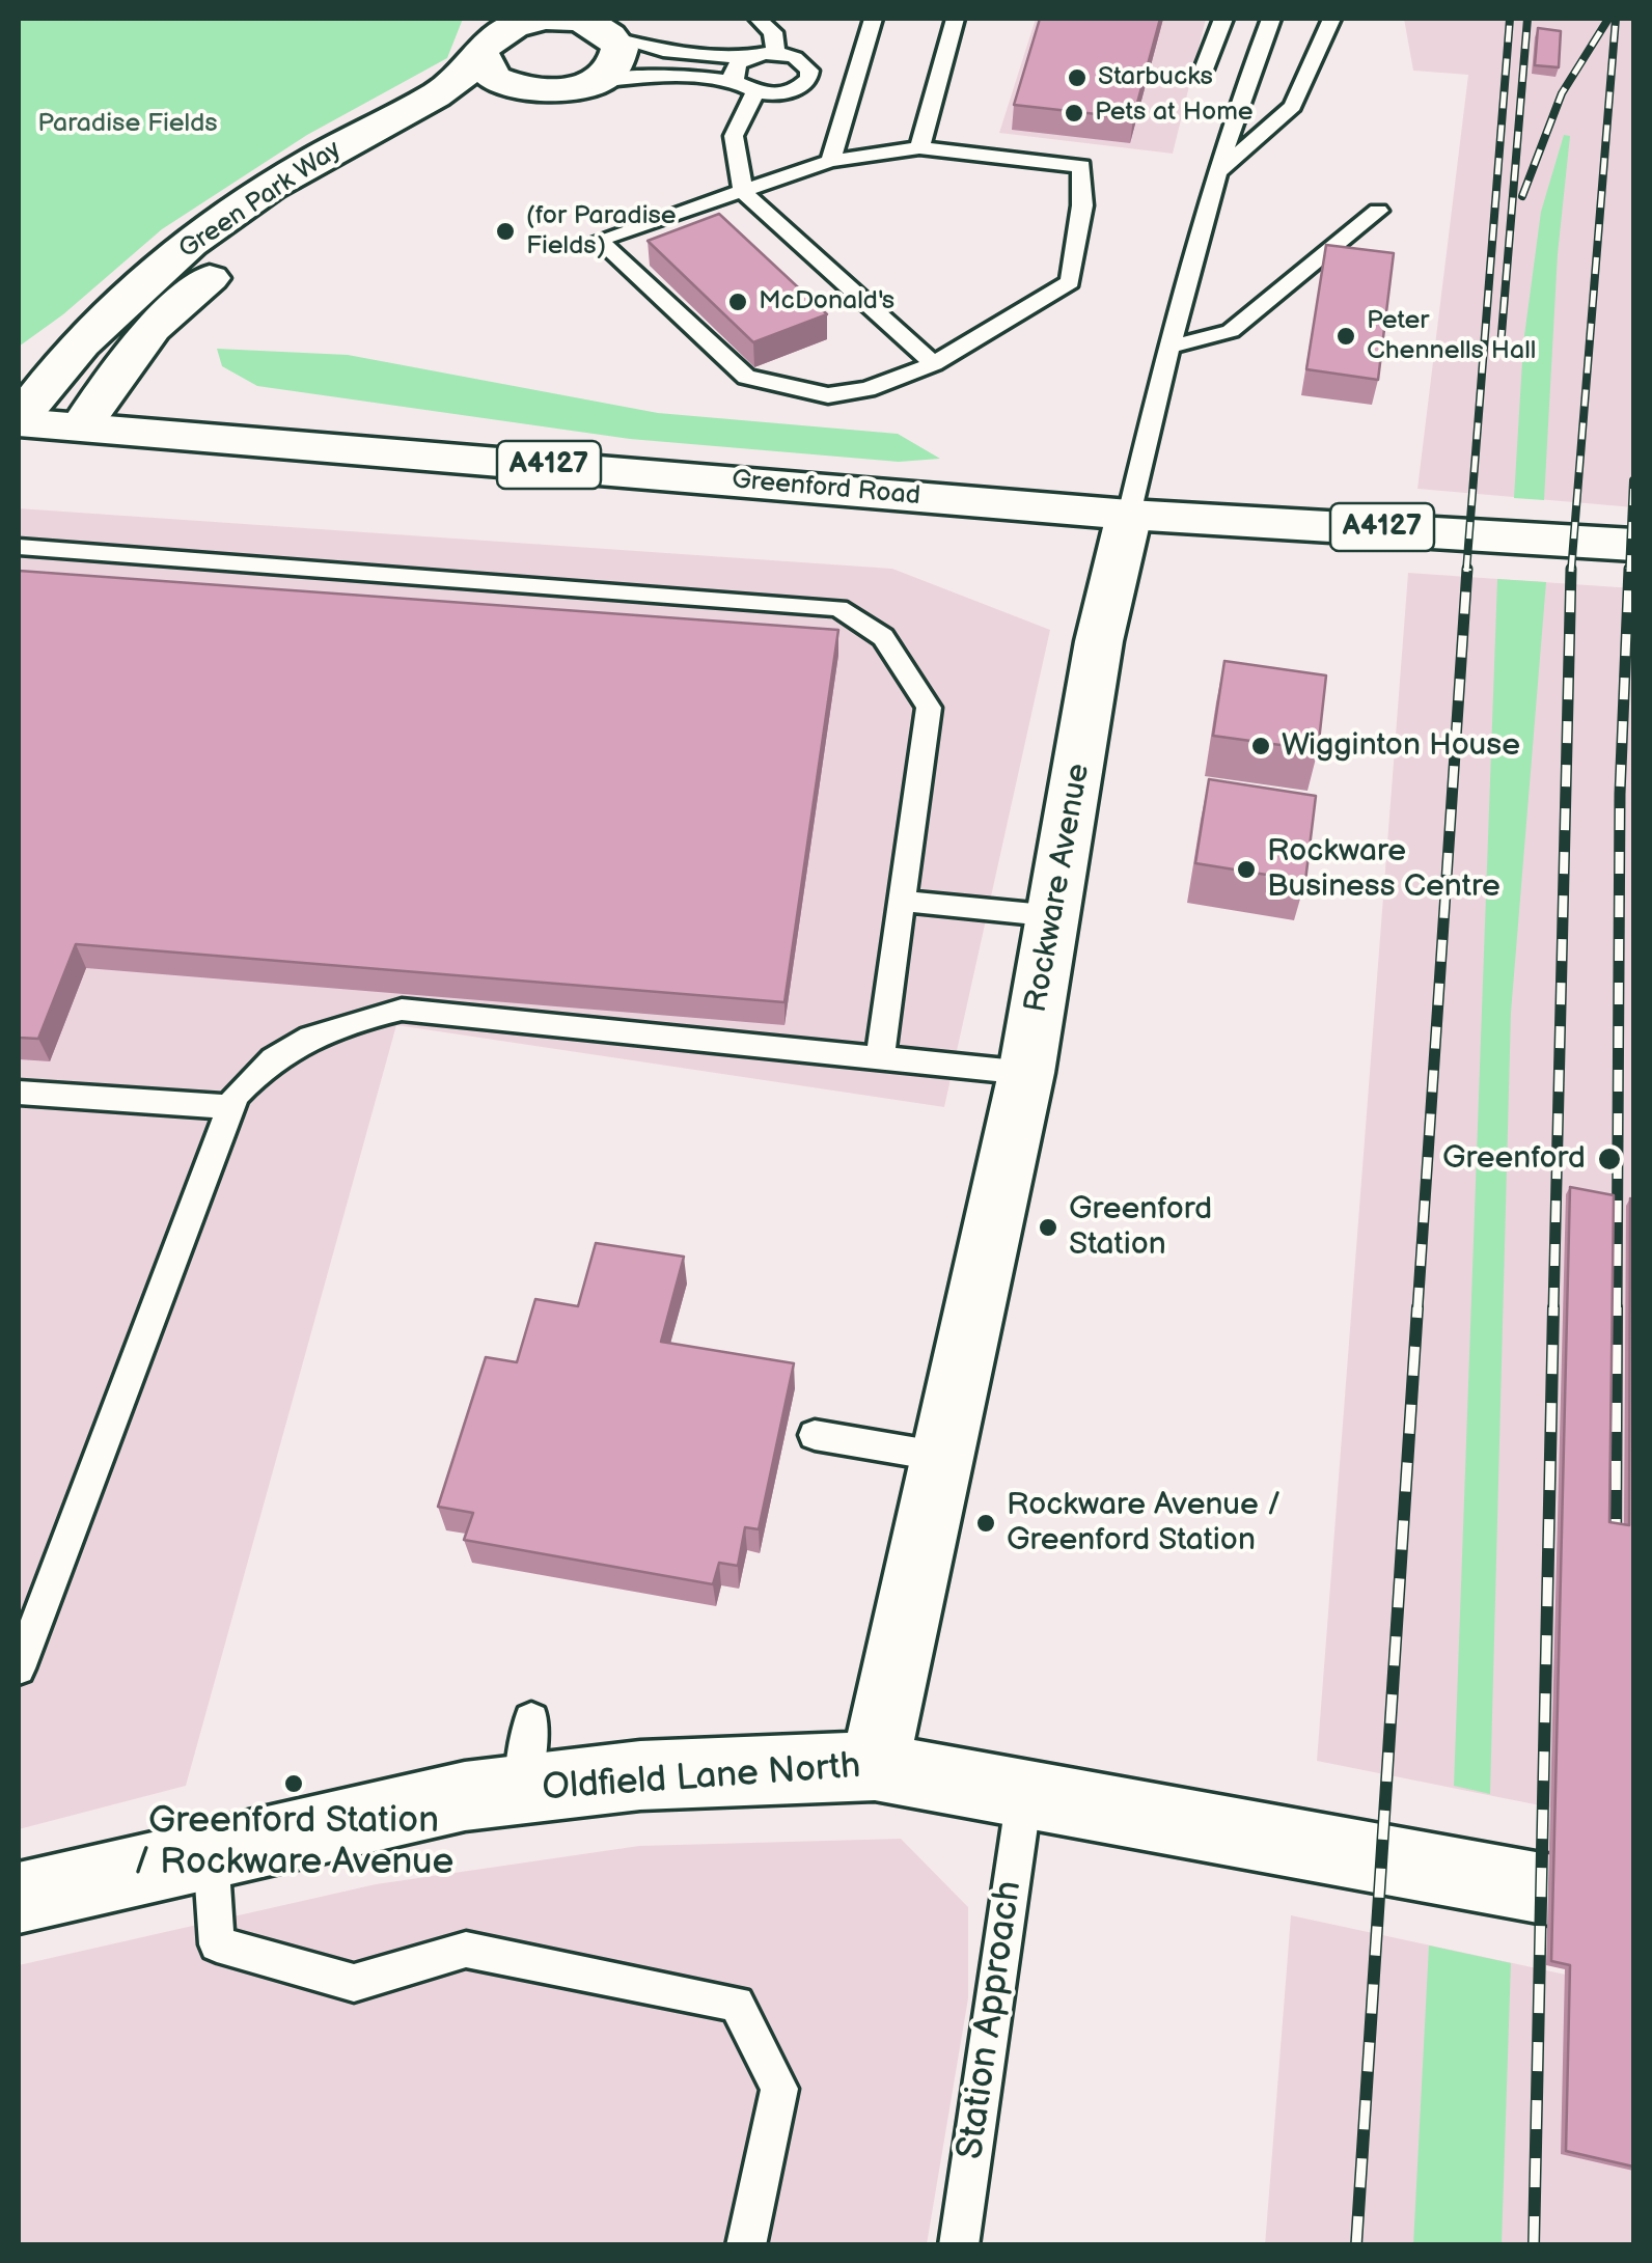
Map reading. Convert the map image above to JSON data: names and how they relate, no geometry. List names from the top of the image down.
{
  "streets": {
    "street": [
      "Green Park Way",
      "A4127",
      "Greenford Road",
      "Rockware Avenue",
      "Oldfield Lane North"
    ],
    "lane": ["Station Approach"]
  },
  "crossings": [
    ["Green Park Way", "Greenford Road"],
    ["Greenford Road", "Rockware Avenue"],
    ["Rockware Avenue", "Oldfield Lane North"],
    ["Oldfield Lane North", "Station Approach"]
  ],
  "parks": ["Paradise Fields"],
  "places": [
    "Starbucks",
    "Pets at Home",
    "(for Paradise Fields)",
    "McDonald's",
    "Peter Chennells Hall",
    "Wigginton House",
    "Rockware Business Centre",
    "Greenford",
    "Greenford Station",
    "Rockware Avenue / Greenford Station",
    "Greenford Station / Rockware Avenue"
  ]
}
